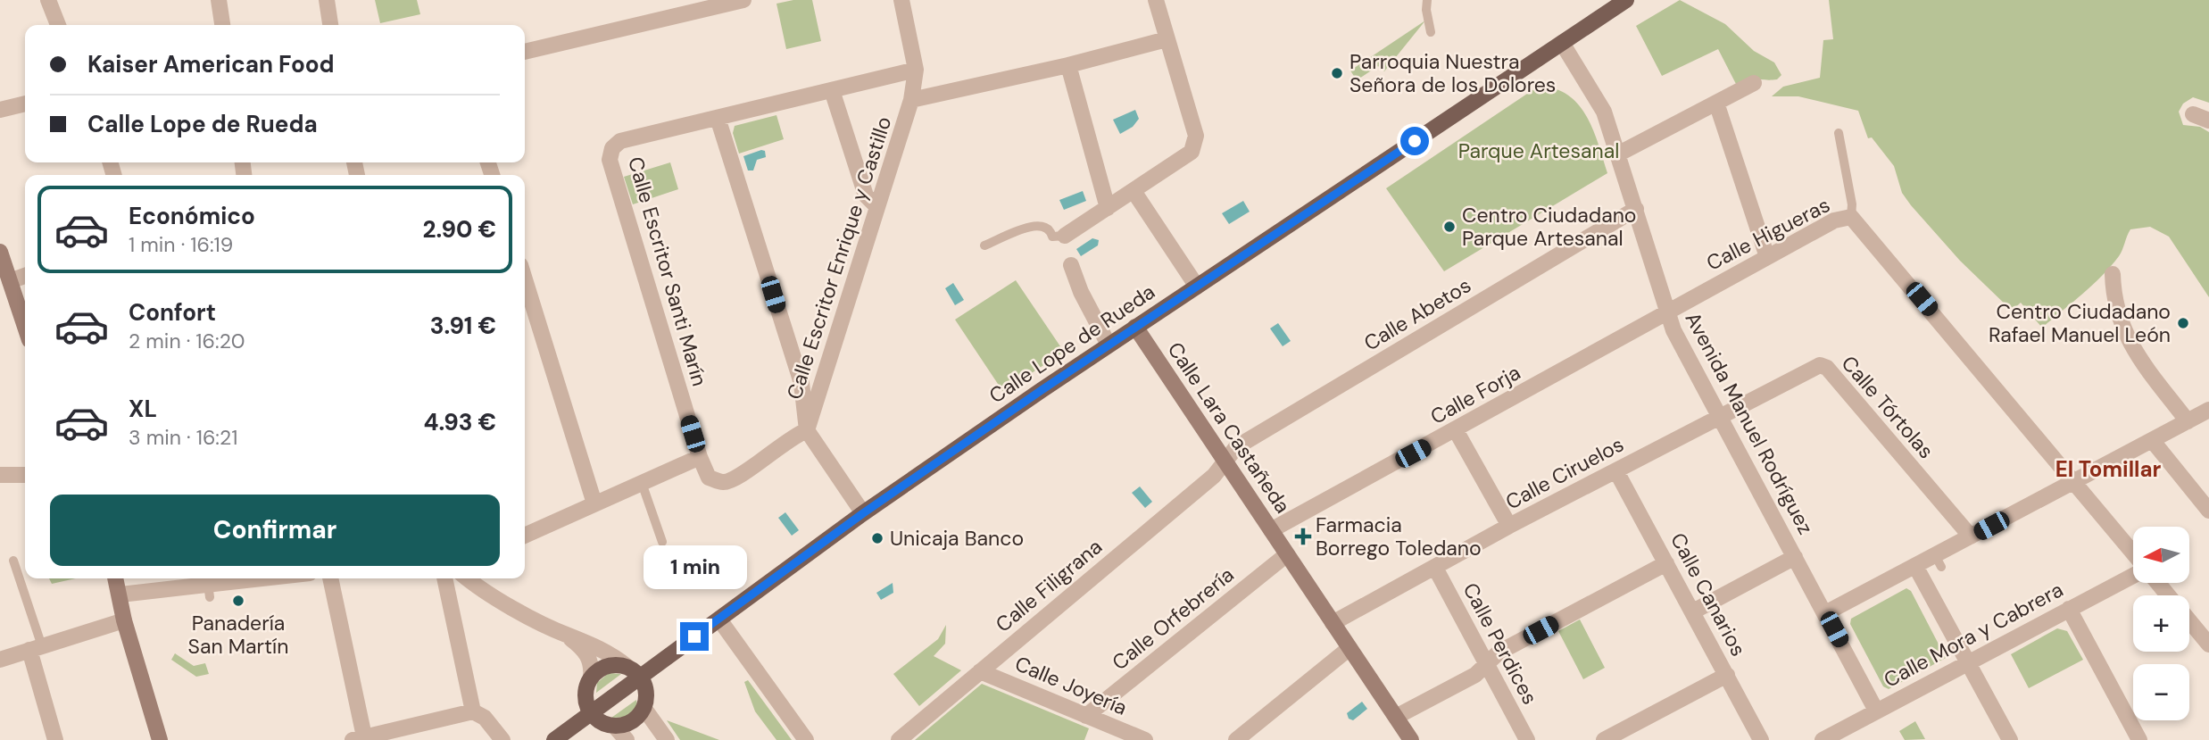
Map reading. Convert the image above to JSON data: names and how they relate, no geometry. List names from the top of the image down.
{
  "streets": {
    "main road": ["Calle Lope de Rueda"],
    "street": [
      "Calle Higueras",
      "Calle Escritor Enrique y Castillo",
      "Calle Escritor Santi Marín",
      "Calle Abetos",
      "Calle Forja",
      "Calle Tórtolas",
      "Avenida Manuel Rodríguez",
      "Calle Lara Castañeda",
      "Calle Ciruelos",
      "Calle Filigrana",
      "Calle Canarios",
      "Calle Orfebrería",
      "Calle Mora y Cabrera",
      "Calle Perdices",
      "Calle Joyería"
    ]
  },
  "crossings": [
    ["Calle Higueras", "Calle Forja"],
    ["Calle Higueras", "Avenida Manuel Rodríguez"],
    ["Calle Escritor Enrique y Castillo", "Calle Escritor Santi Marín"],
    ["Calle Escritor Enrique y Castillo", "Calle Lope de Rueda"],
    ["Calle Abetos", "Avenida Manuel Rodríguez"],
    ["Calle Abetos", "Calle Lara Castañeda"],
    ["Calle Abetos", "Calle Filigrana"],
    ["Calle Lope de Rueda", "Avenida Manuel Rodríguez"],
    ["Calle Lope de Rueda", "Calle Lara Castañeda"],
    ["Calle Forja", "Avenida Manuel Rodríguez"],
    ["Calle Forja", "Calle Lara Castañeda"],
    ["Calle Tórtolas", "Avenida Manuel Rodríguez"],
    ["Calle Tórtolas", "Calle Ciruelos"],
    ["Avenida Manuel Rodríguez", "Calle Ciruelos"],
    ["Avenida Manuel Rodríguez", "Calle Mora y Cabrera"],
    ["Calle Lara Castañeda", "Calle Ciruelos"],
    ["Calle Lara Castañeda", "Calle Filigrana"],
    ["Calle Lara Castañeda", "Calle Orfebrería"],
    ["Calle Ciruelos", "Calle Canarios"],
    ["Calle Ciruelos", "Calle Perdices"],
    ["Calle Filigrana", "Calle Joyería"],
    ["Calle Orfebrería", "Calle Joyería"]
  ],
  "districts": ["El Tomillar"],
  "parks": ["Parque Artesanal"],
  "places": {
    "other": [
      "Parroquia Nuestra Señora de los Dolores",
      "Centro Ciudadano Parque Artesanal",
      "Centro Ciudadano Rafael Manuel León",
      "Unicaja Banco",
      "Panadería San Martín"
    ],
    "health": ["Farmacia Borrego Toledano"]
  },
  "north": "left",
  "page": {
    "banner": ["Kaiser American Food", "Calle Lope de Rueda"],
    "list": [
      {
        "name": "Económico",
        "note": "1 min · 16:19",
        "value": "2.90 €"
      },
      {
        "name": "Confort",
        "note": "2 min · 16:20",
        "value": "3.91 €"
      },
      {
        "name": "XL",
        "note": "3 min · 16:21",
        "value": "4.93 €"
      }
    ],
    "buttons": "Confirmar",
    "map_buttons": ["+", "−"],
    "bubble": "1 min"
  }
}
